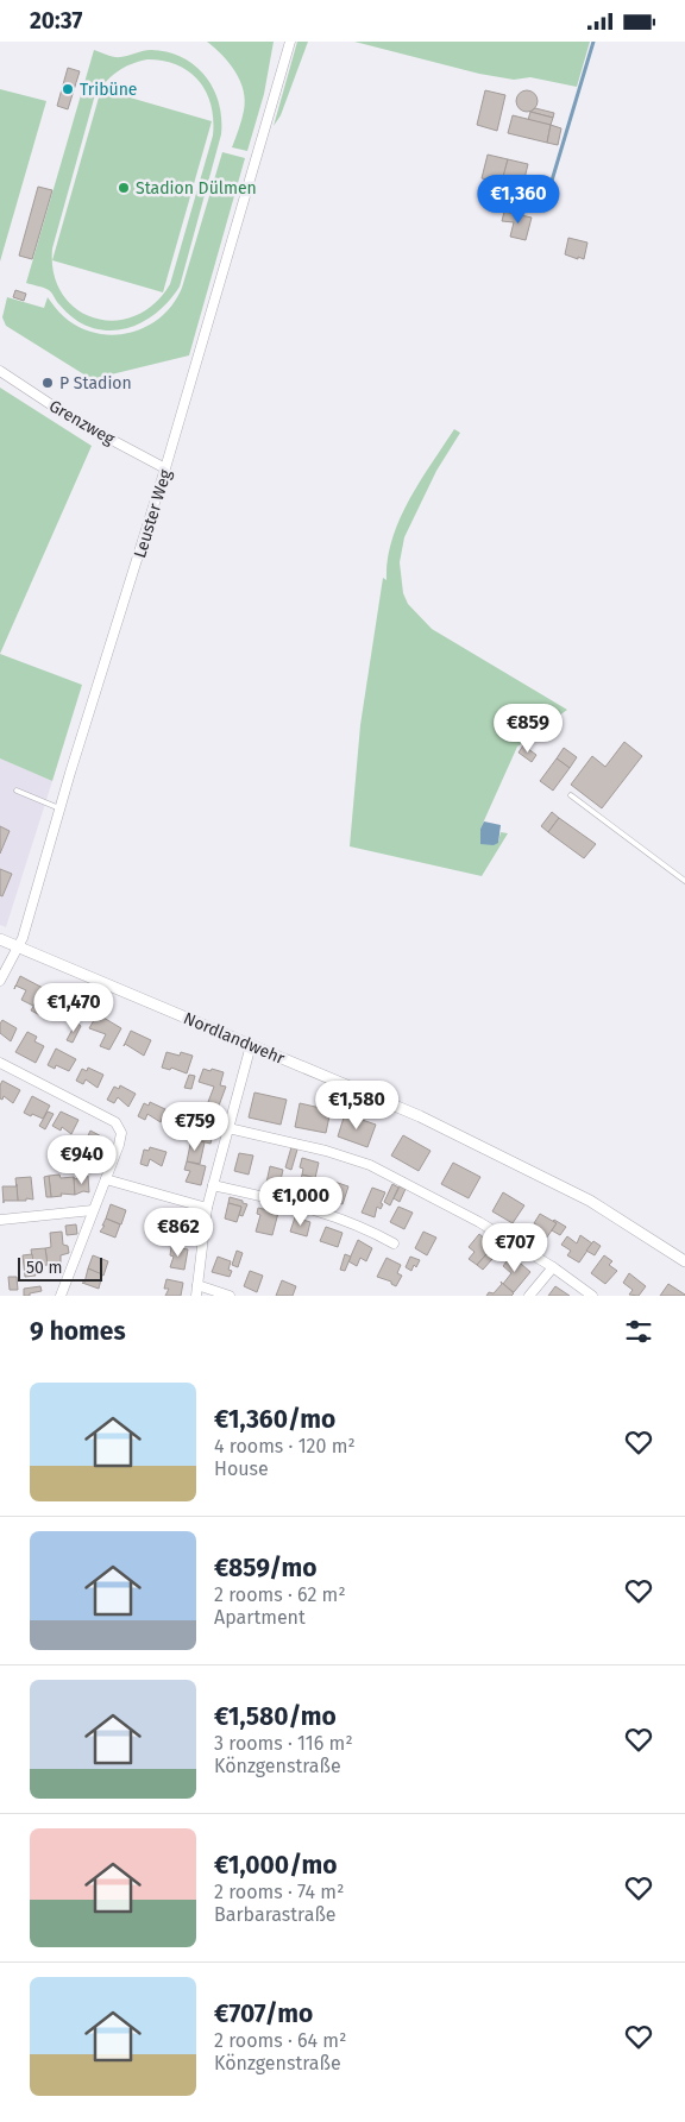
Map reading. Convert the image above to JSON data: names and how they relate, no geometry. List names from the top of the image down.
{
  "streets": {
    "street": ["Grenzweg", "Leuster Weg", "Nordlandwehr"]
  },
  "crossings": [
    ["Grenzweg", "Leuster Weg"],
    ["Leuster Weg", "Nordlandwehr"]
  ],
  "places": ["Tribüne", "Stadion Dülmen", "P Stadion"],
  "scale_bar": "50 m",
  "page": {
    "status": "20:37",
    "price": [
      "€1,360",
      "€859",
      "€1,470",
      "€1,580",
      "€759",
      "€940",
      "€1,000",
      "€862",
      "€707"
    ],
    "scale": "50 m",
    "heading": "9 homes",
    "list": [
      {
        "name": "€1,360/mo",
        "note": "4 rooms · 120 m² · House"
      },
      {
        "name": "€859/mo",
        "note": "2 rooms · 62 m² · Apartment"
      },
      {
        "name": "€1,580/mo",
        "note": "3 rooms · 116 m² · Könzgenstraße"
      },
      {
        "name": "€1,000/mo",
        "note": "2 rooms · 74 m² · Barbarastraße"
      },
      {
        "name": "€707/mo",
        "note": "2 rooms · 64 m² · Könzgenstraße"
      }
    ]
  }
}
